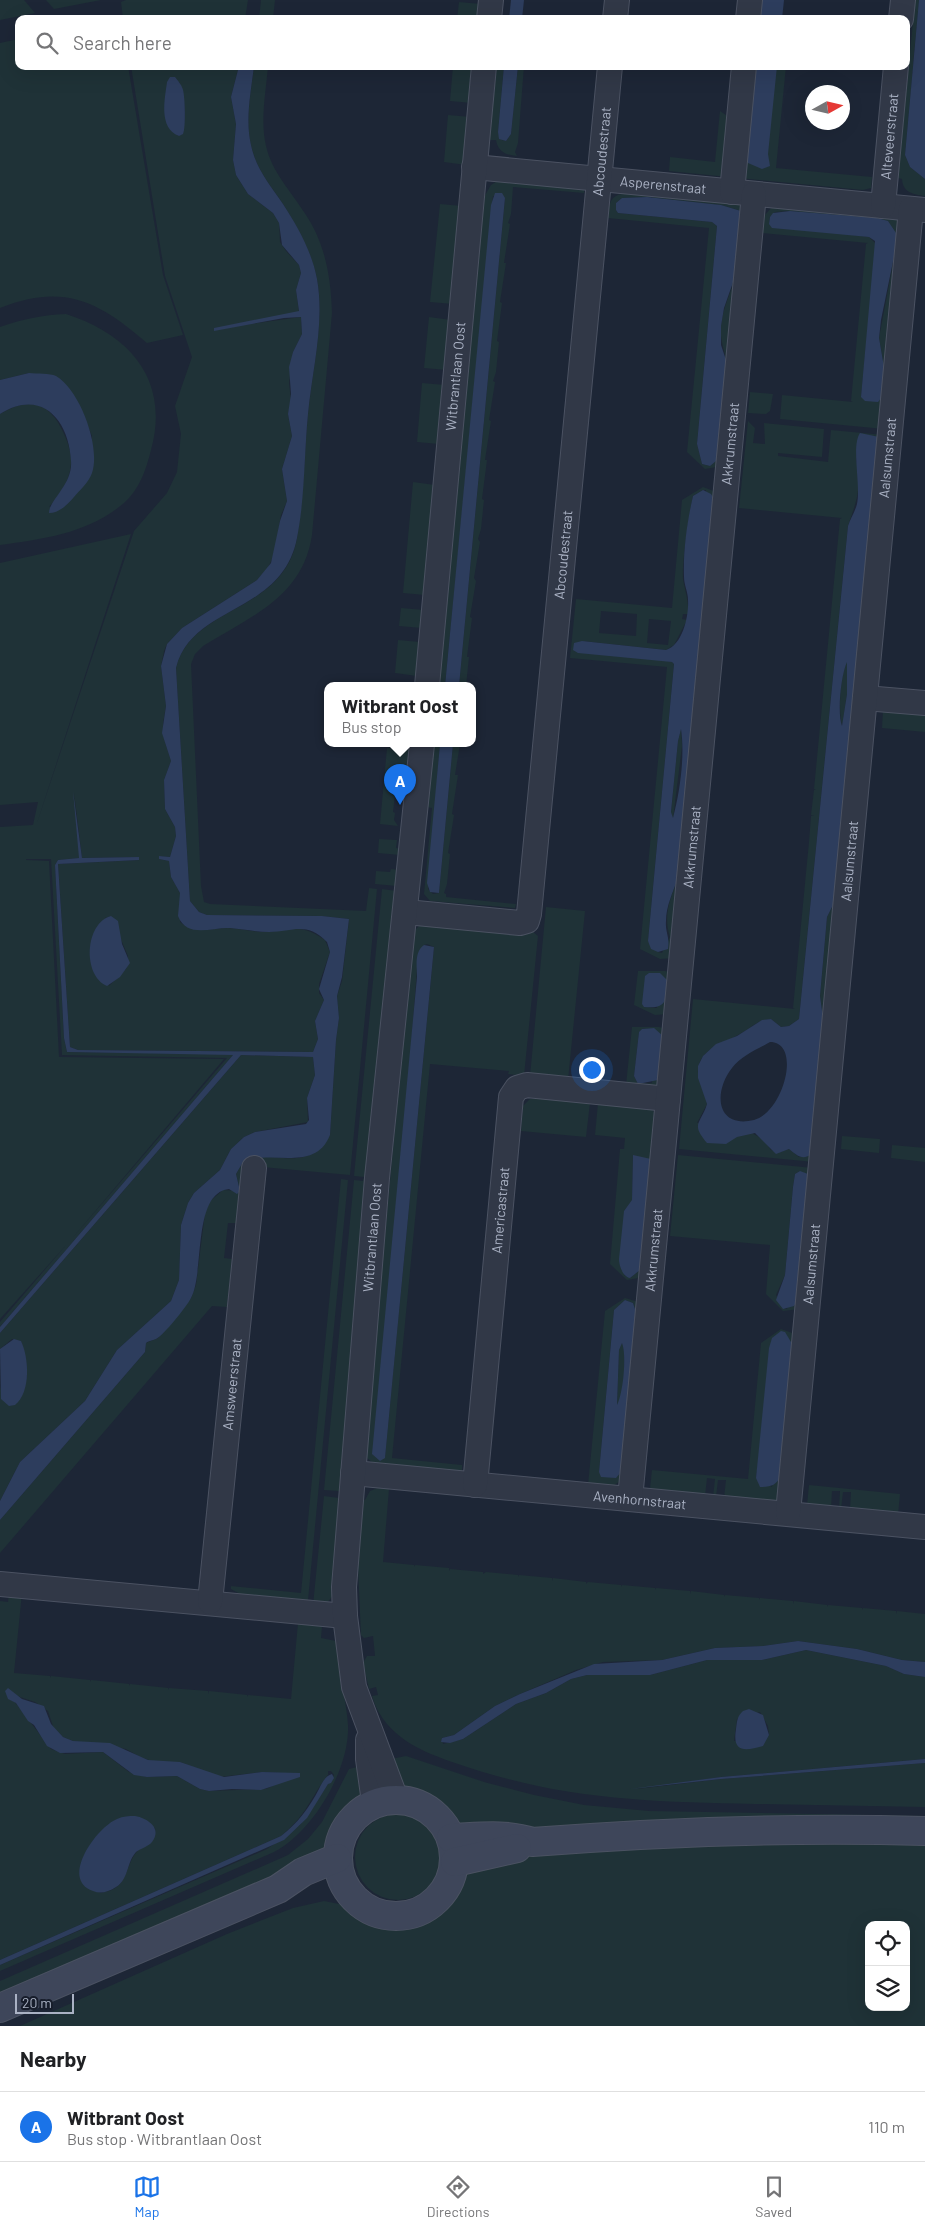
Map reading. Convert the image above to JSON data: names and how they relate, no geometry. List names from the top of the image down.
{
  "streets": {
    "street": [
      "Alteveerstraat",
      "Abcoudestraat",
      "Asperenstraat",
      "Witbrantlaan Oost",
      "Akkrumstraat",
      "Aalsumstraat",
      "Americastraat",
      "Amsweerstraat",
      "Avenhornstraat"
    ]
  },
  "crossings": [
    ["Alteveerstraat", "Asperenstraat"],
    ["Abcoudestraat", "Asperenstraat"],
    ["Abcoudestraat", "Witbrantlaan Oost"],
    ["Asperenstraat", "Witbrantlaan Oost"],
    ["Asperenstraat", "Akkrumstraat"],
    ["Asperenstraat", "Aalsumstraat"],
    ["Witbrantlaan Oost", "Avenhornstraat"],
    ["Akkrumstraat", "Americastraat"],
    ["Akkrumstraat", "Avenhornstraat"],
    ["Aalsumstraat", "Avenhornstraat"],
    ["Americastraat", "Avenhornstraat"]
  ],
  "scale_bar": "20 m",
  "north": "right",
  "page": {
    "search": "Search here",
    "popup": ["Witbrant Oost", "Bus stop"],
    "pins": "A",
    "scale": "20 m",
    "heading": "Nearby",
    "list": [
      {
        "mark": "A",
        "name": "Witbrant Oost",
        "note": "Bus stop · Witbrantlaan Oost",
        "value": "110 m"
      }
    ],
    "nav": ["Map", "Directions", "Saved"]
  }
}
